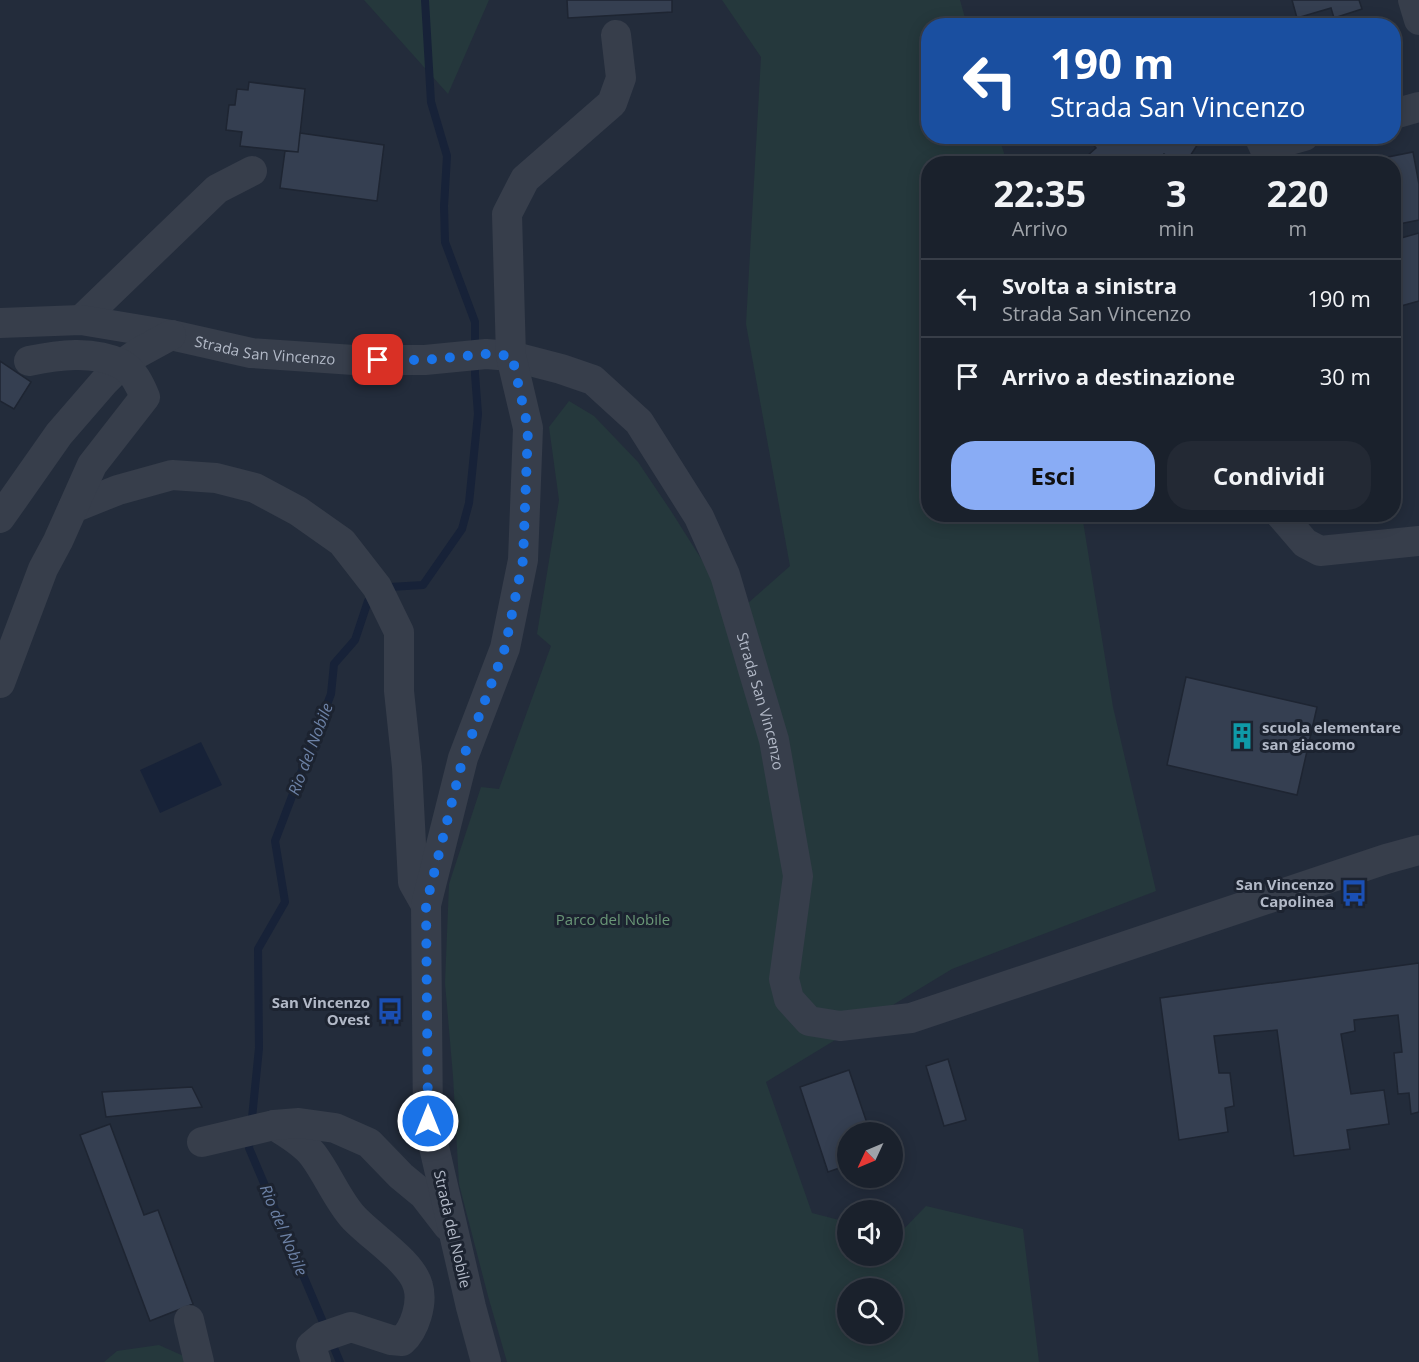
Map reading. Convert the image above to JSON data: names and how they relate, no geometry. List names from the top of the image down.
{
  "streets": {
    "street": ["Strada San Vincenzo", "Strada del Nobile"]
  },
  "crossings": [
    ["Strada San Vincenzo", "Strada del Nobile"]
  ],
  "water": ["Rio del Nobile"],
  "parks": ["Parco del Nobile"],
  "places": {
    "building": ["scuola elementare san giacomo"],
    "bus stop": ["San Vincenzo Capolinea", "San Vincenzo Ovest"]
  },
  "north": "bottom left",
  "page": {
    "turn": ["190 m", "Strada San Vincenzo"],
    "eta": [
      "22:35",
      "Arrivo",
      "3",
      "min",
      "220",
      "m"
    ],
    "list": [
      {
        "name": "Svolta a sinistra",
        "note": "Strada San Vincenzo",
        "value": "190 m"
      },
      {
        "name": "Arrivo a destinazione",
        "value": "30 m"
      }
    ],
    "buttons": ["Esci", "Condividi"]
  }
}
